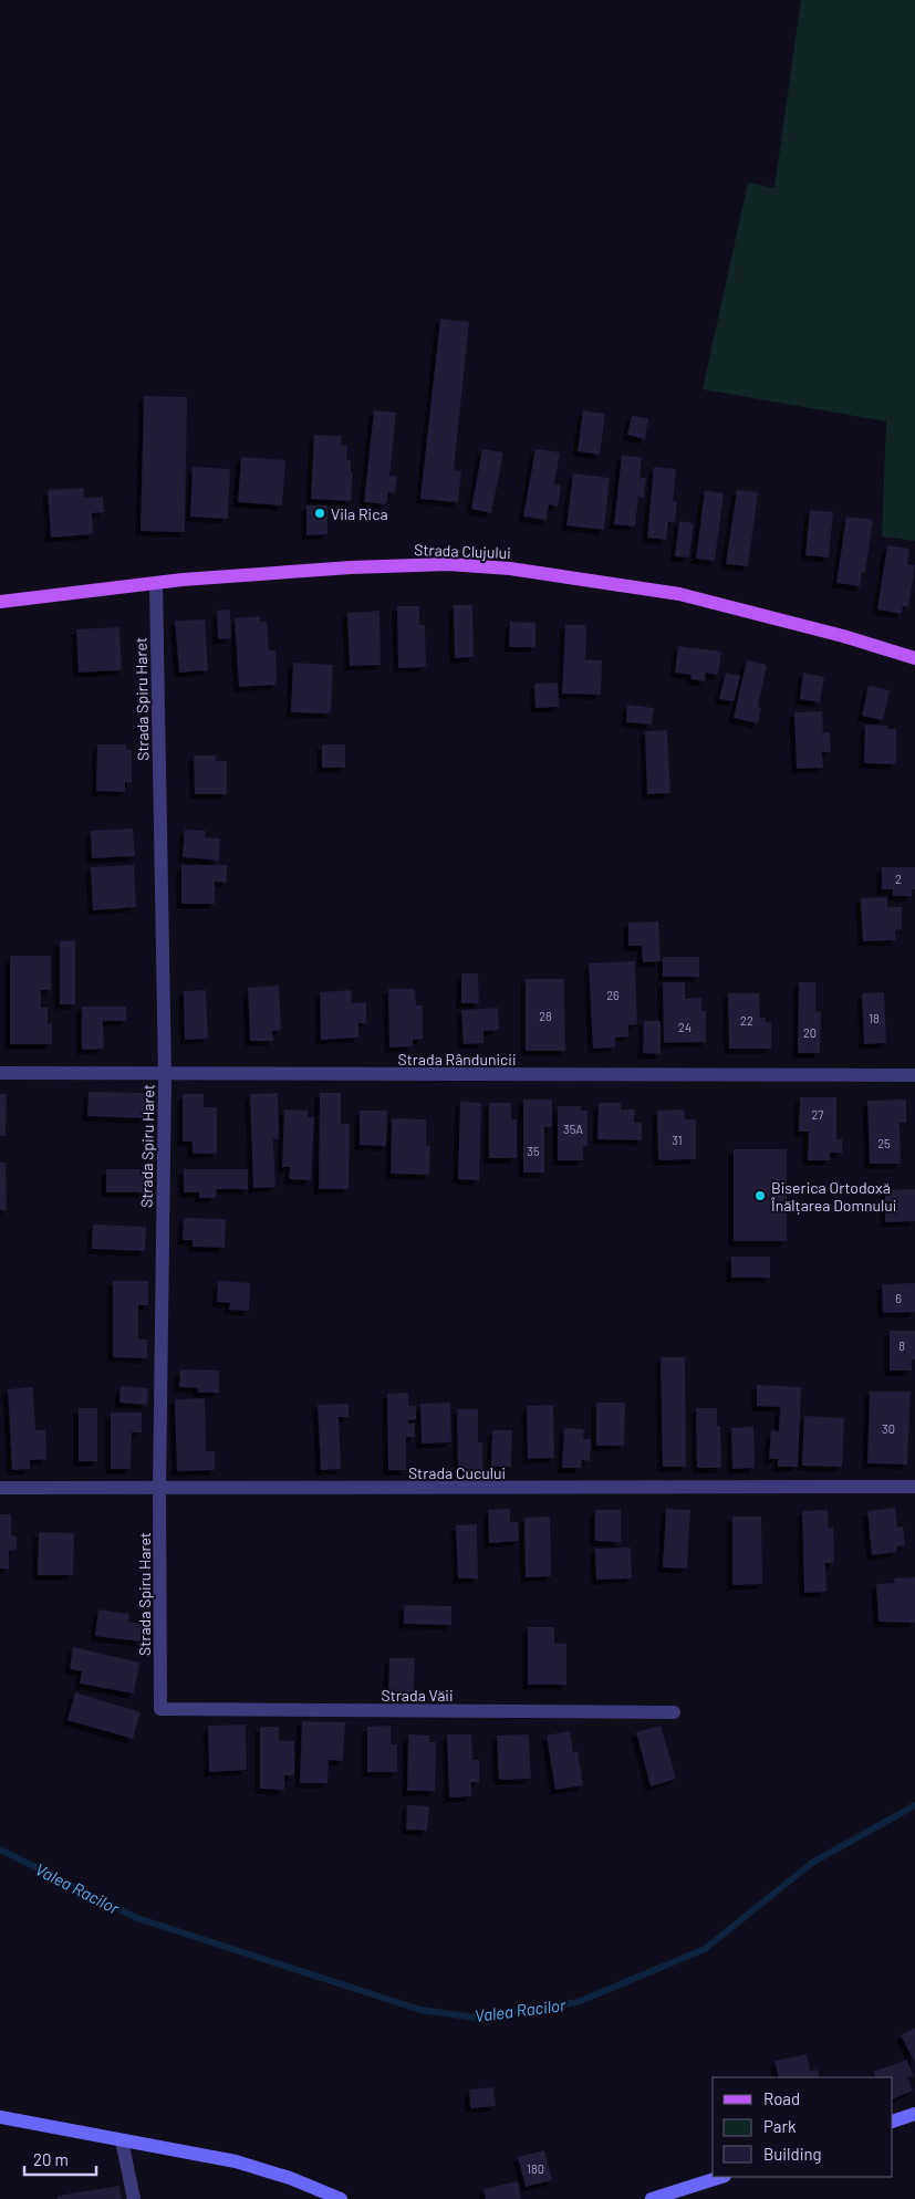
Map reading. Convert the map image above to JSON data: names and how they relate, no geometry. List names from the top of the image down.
{
  "streets": {
    "main road": ["Strada Clujului"],
    "street": [
      "Strada Spiru Haret",
      "Strada Rândunicii",
      "Strada Cucului",
      "Strada Văii"
    ]
  },
  "crossings": [
    ["Strada Clujului", "Strada Spiru Haret"],
    ["Strada Spiru Haret", "Strada Rândunicii"],
    ["Strada Spiru Haret", "Strada Cucului"],
    ["Strada Spiru Haret", "Strada Văii"]
  ],
  "water": ["Valea Racilor"],
  "places": ["Vila Rica", "Biserica Ortodoxă Înălțarea Domnului"],
  "house_numbers": [
    "2",
    "26",
    "28",
    "18",
    "22",
    "24",
    "20",
    "27",
    "35A",
    "31",
    "25",
    "35",
    "6",
    "8",
    "30",
    "180"
  ],
  "legend": ["Road", "Park", "Building"],
  "scale_bar": "20 m"
}
